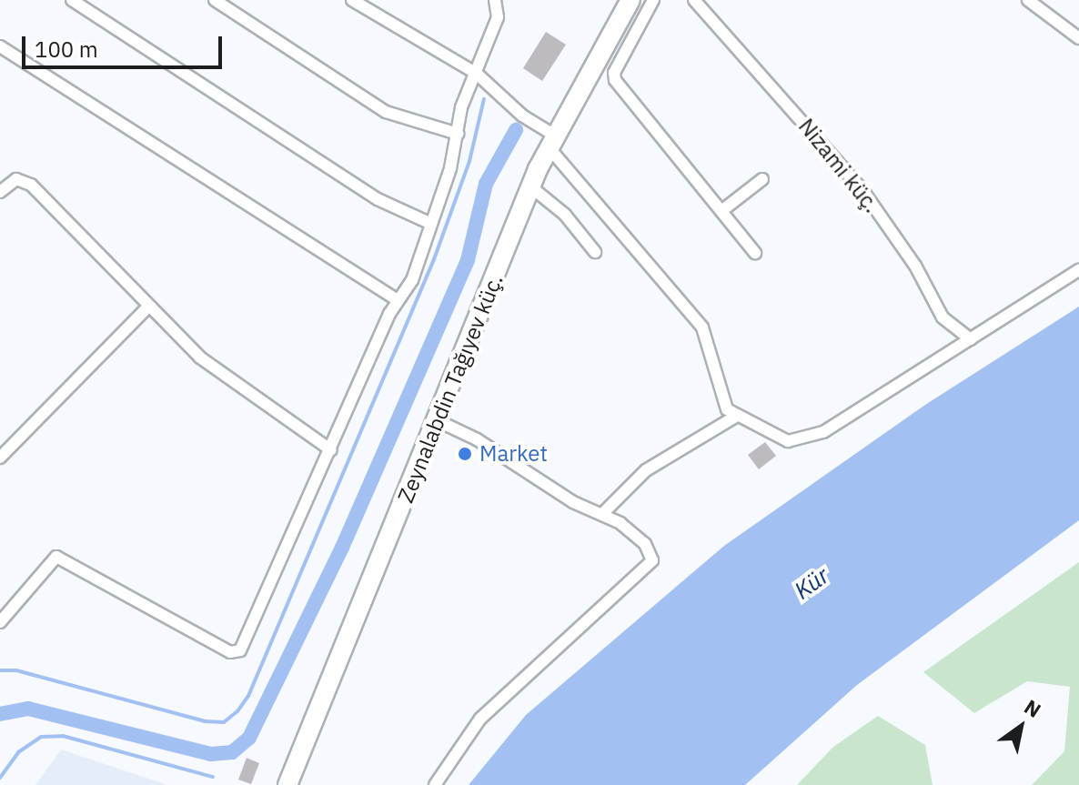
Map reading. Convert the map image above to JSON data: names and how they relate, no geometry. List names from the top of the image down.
{
  "streets": {
    "main road": ["Zeynalabdin Tağıyev küç."],
    "street": ["Nizami küç."]
  },
  "water": ["Kür"],
  "places": ["Market"],
  "scale_bar": "100 m",
  "north": "top right"
}
